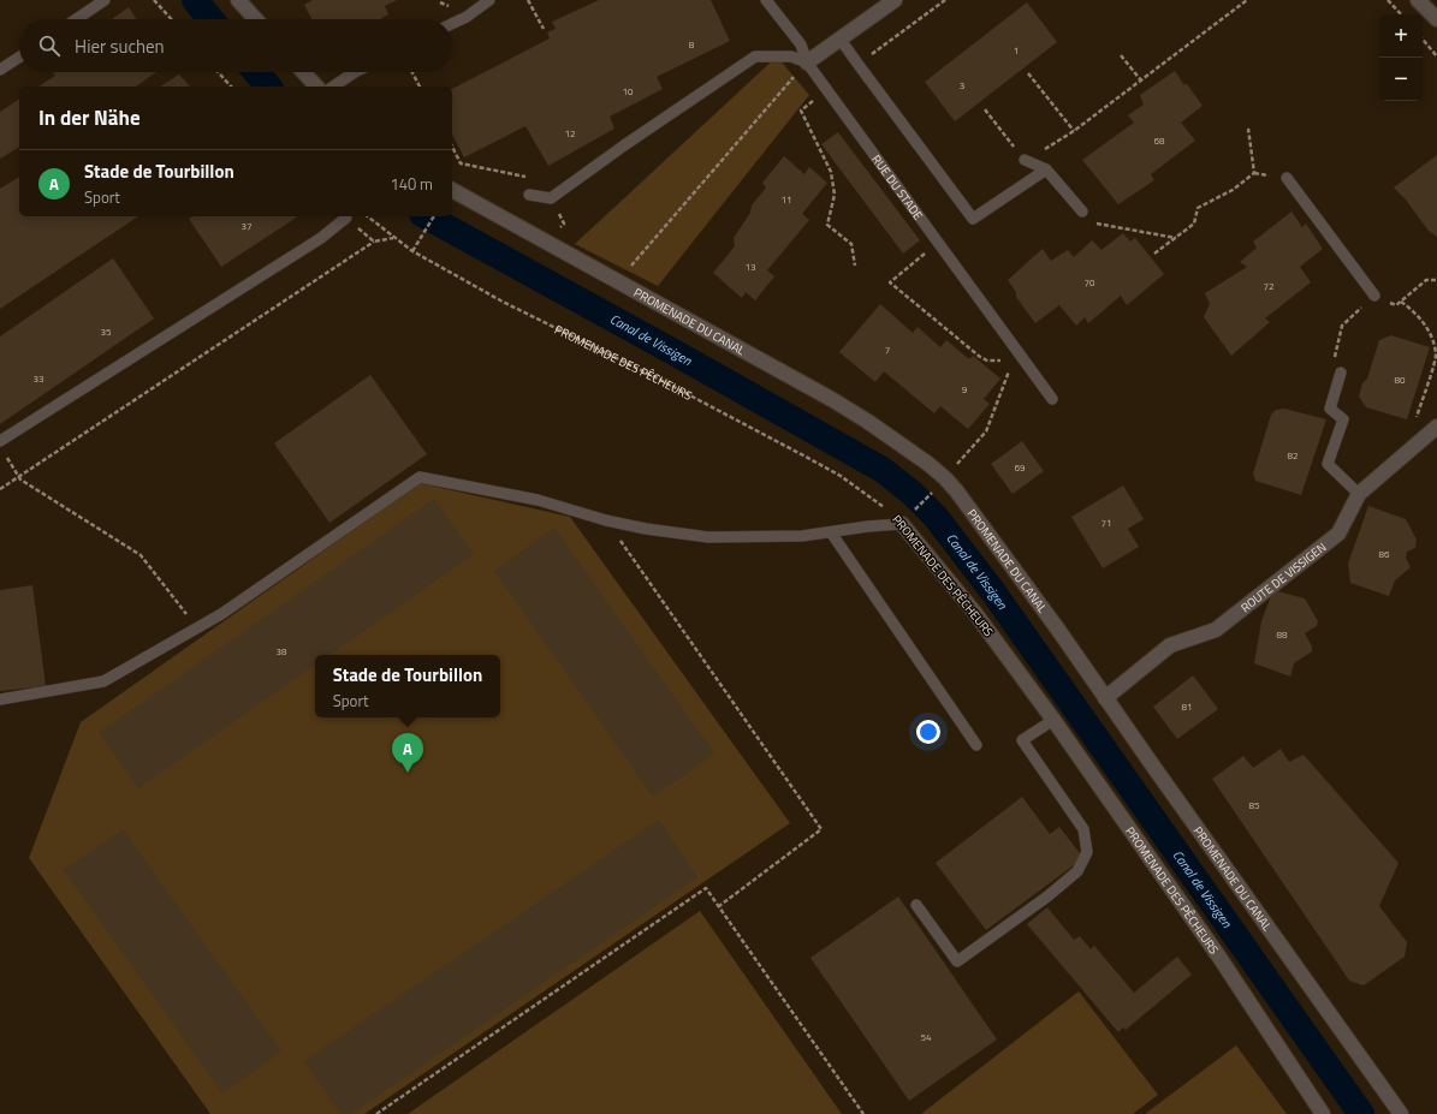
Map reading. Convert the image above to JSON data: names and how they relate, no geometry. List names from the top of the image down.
{
  "streets": {
    "street": ["PROMENADE DU CANAL", "PROMENADE DES PÊCHEURS", "ROUTE DE VISSIGEN"],
    "lane": ["RUE DU STADE"]
  },
  "crossings": [
    ["PROMENADE DU CANAL", "ROUTE DE VISSIGEN"]
  ],
  "water": ["Canal de Vissigen"],
  "house_numbers": [
    "8",
    "1",
    "3",
    "10",
    "12",
    "68",
    "11",
    "37",
    "13",
    "70",
    "72",
    "35",
    "7",
    "33",
    "80",
    "9",
    "82",
    "69",
    "71",
    "86",
    "88",
    "38",
    "81",
    "85",
    "54"
  ],
  "page": {
    "map_buttons": ["+", "−"],
    "search": "Hier suchen",
    "heading": "In der Nähe",
    "list": [
      {
        "mark": "A",
        "name": "Stade de Tourbillon",
        "note": "Sport",
        "value": "140 m"
      }
    ],
    "popup": ["Stade de Tourbillon", "Sport"],
    "pins": "A"
  }
}
